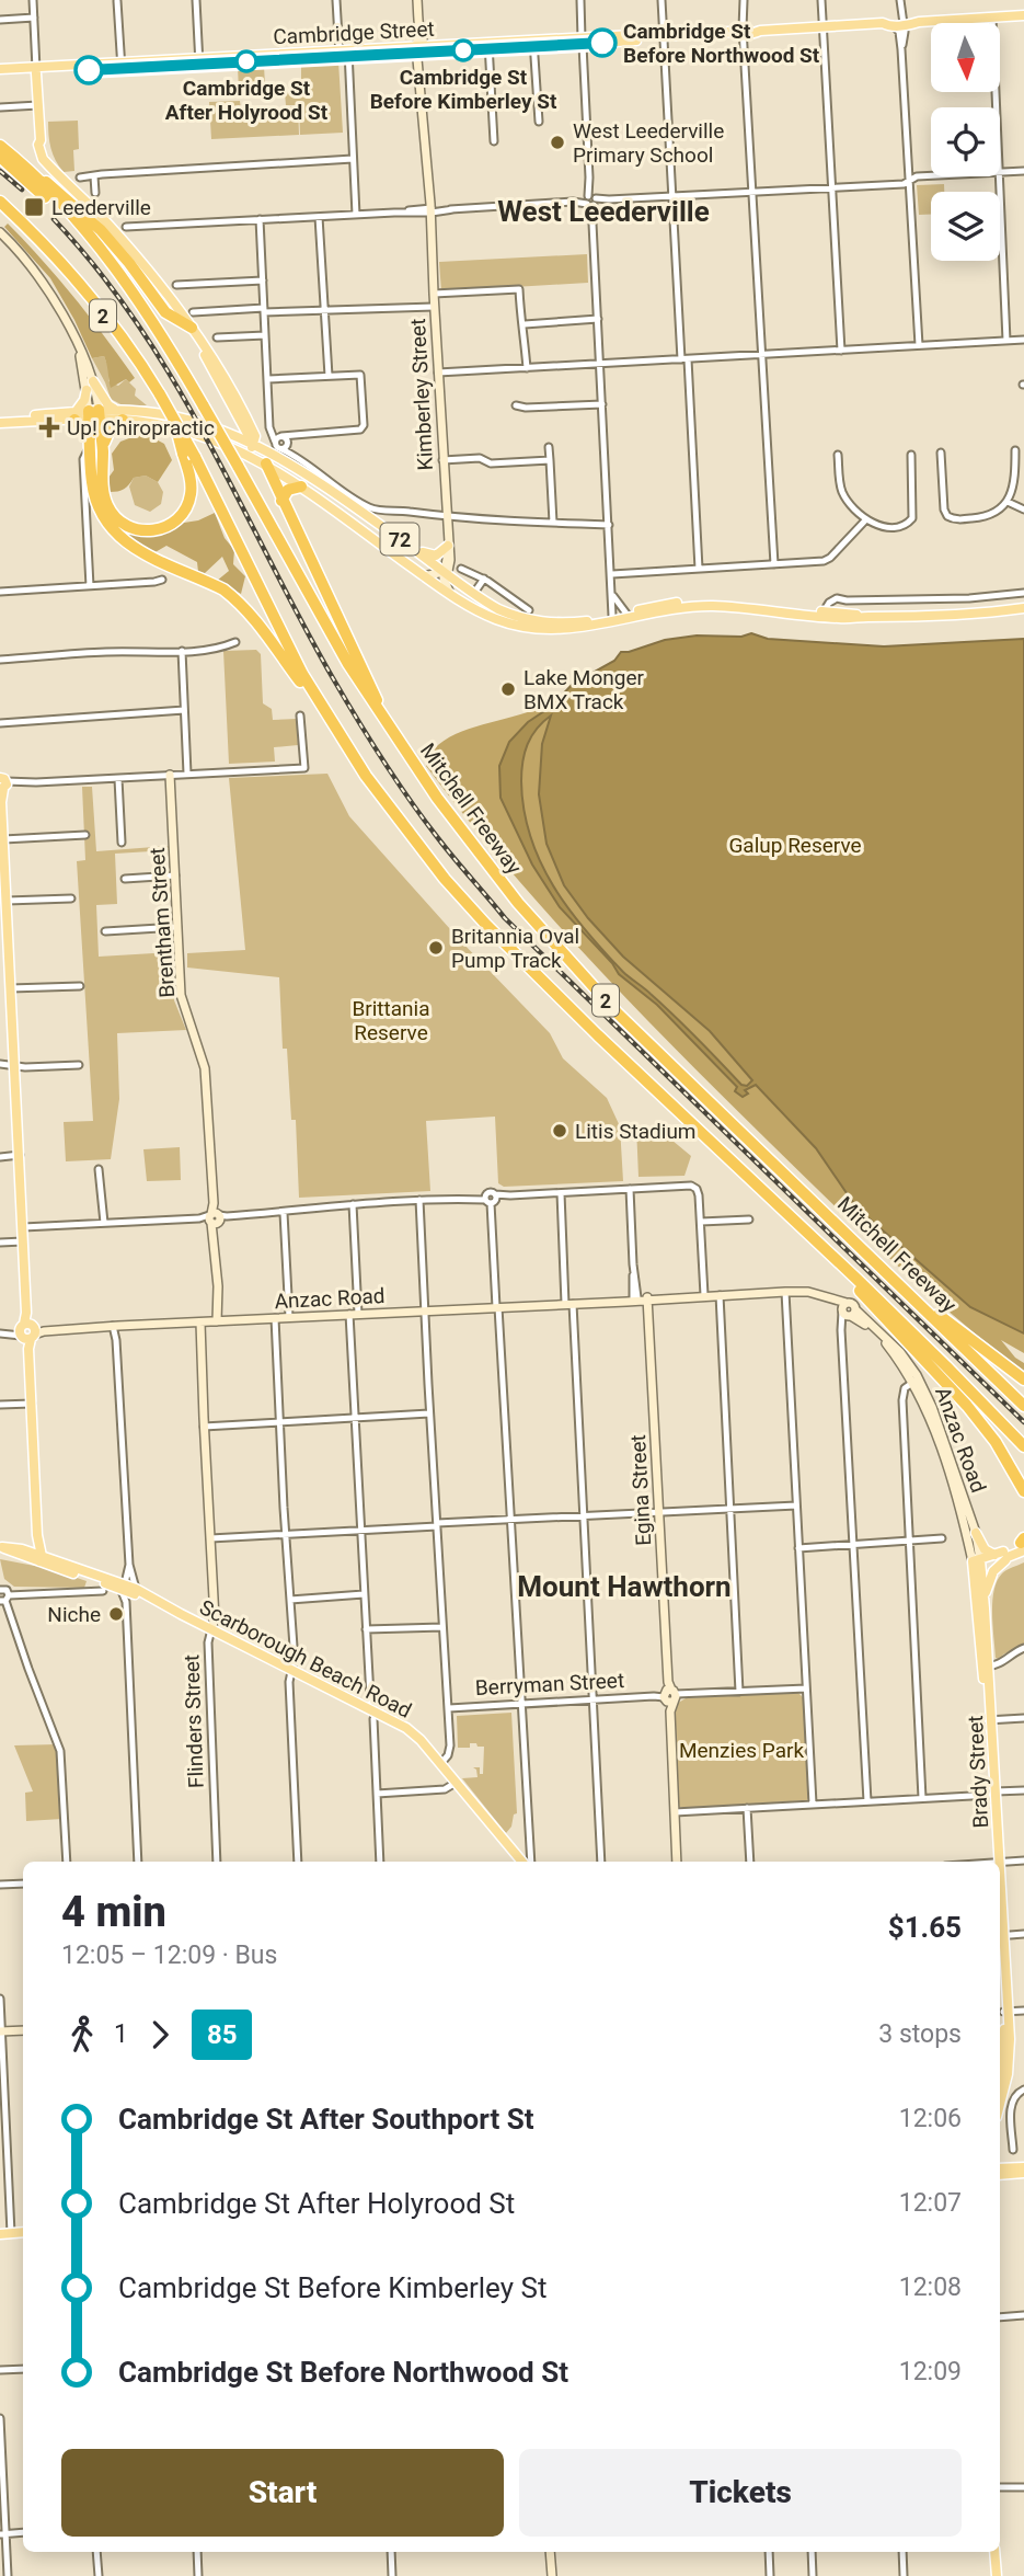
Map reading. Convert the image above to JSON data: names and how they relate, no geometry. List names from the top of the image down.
{
  "streets": {
    "highway": ["2", "Mitchell Freeway"],
    "main road": [
      "Cambridge Street",
      "72",
      "Scarborough Beach Road",
      "Brady Street"
    ],
    "street": [
      "Kimberley Street",
      "Brentham Street",
      "Anzac Road",
      "Egina Street",
      "Berryman Street",
      "Flinders Street"
    ]
  },
  "crossings": [
    ["Cambridge Street", "Kimberley Street"],
    ["Kimberley Street", "72"],
    ["Brentham Street", "Anzac Road"],
    ["Anzac Road", "Egina Street"],
    ["Anzac Road", "Flinders Street"],
    ["Anzac Road", "Brady Street"],
    ["Egina Street", "Berryman Street"],
    ["Scarborough Beach Road", "Flinders Street"]
  ],
  "districts": ["West Leederville", "Mount Hawthorn"],
  "parks": ["Galup Reserve", "Brittania Reserve", "Menzies Park"],
  "places": {
    "other": [
      "Cambridge St Before Northwood St",
      "Cambridge St Before Kimberley St",
      "Cambridge St After Holyrood St",
      "West Leederville Primary School",
      "Lake Monger BMX Track",
      "Britannia Oval Pump Track",
      "Litis Stadium",
      "Niche"
    ],
    "transit": ["Leederville"],
    "health": ["Up! Chiropractic"]
  },
  "lines": ["bus line 85"],
  "north": "bottom",
  "page": {
    "heading": ["4 min", "12:05 – 12:09 · Bus", "$1.65"],
    "legs": ["1", "85", "3 stops"],
    "list": [
      {
        "name": "Cambridge St After Southport St",
        "value": "12:06"
      },
      {
        "name": "Cambridge St After Holyrood St",
        "value": "12:07"
      },
      {
        "name": "Cambridge St Before Kimberley St",
        "value": "12:08"
      },
      {
        "name": "Cambridge St Before Northwood St",
        "value": "12:09"
      }
    ],
    "buttons": ["Start", "Tickets"]
  }
}
